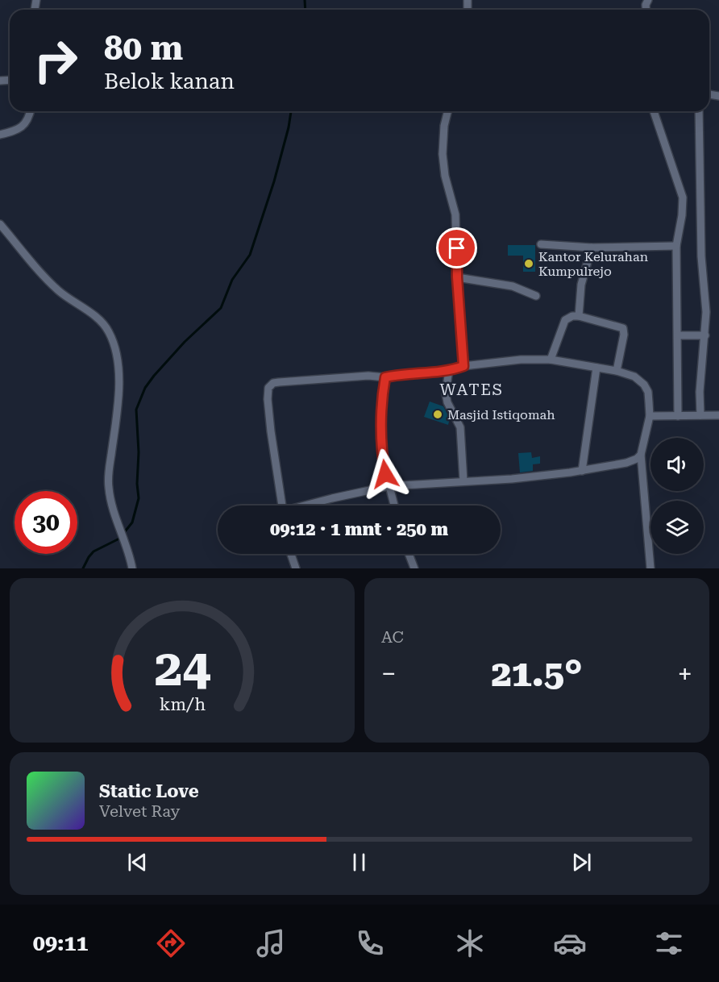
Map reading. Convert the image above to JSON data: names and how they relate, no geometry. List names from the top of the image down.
{
  "districts": ["WATES"],
  "places": ["Kantor Kelurahan Kumpulrejo", "Masjid Istiqomah"],
  "page": {
    "turn": ["80 m", "Belok kanan"],
    "limit": "30",
    "trip": "09:12 · 1 mnt · 250 m",
    "tile": "AC",
    "heat": ["−", "21.5°", "+"],
    "song": ["Static Love", "Velvet Ray"],
    "tabs": "09:11",
    "gauge": ["24", "km/h"]
  }
}
